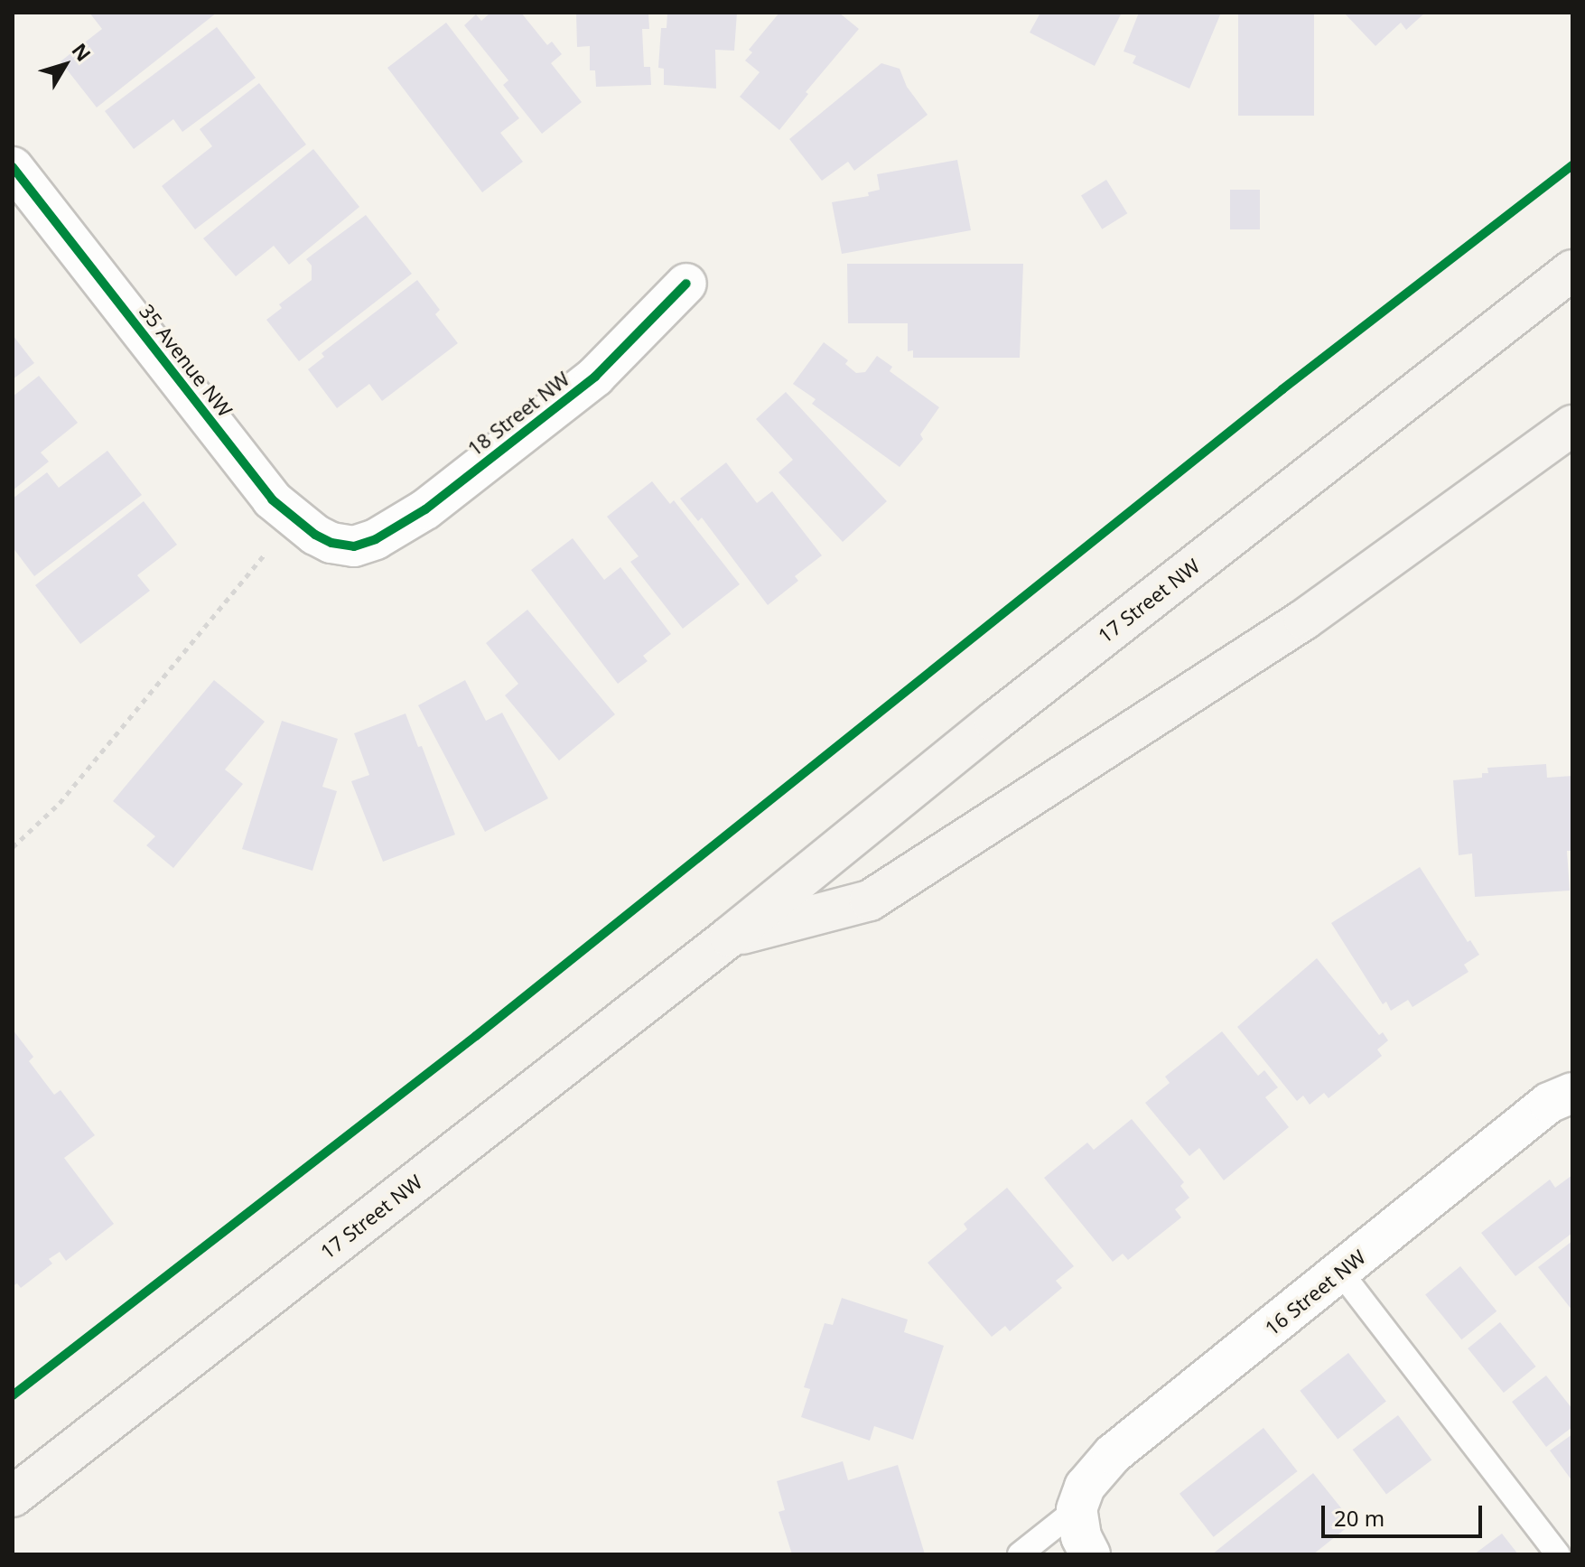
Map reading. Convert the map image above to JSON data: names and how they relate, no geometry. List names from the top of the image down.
{
  "streets": {
    "main road": ["17 Street NW"],
    "street": ["35 Avenue NW", "18 Street NW", "16 Street NW"]
  },
  "crossings": [
    ["35 Avenue NW", "18 Street NW"]
  ],
  "scale_bar": "20 m",
  "north": "top right"
}
